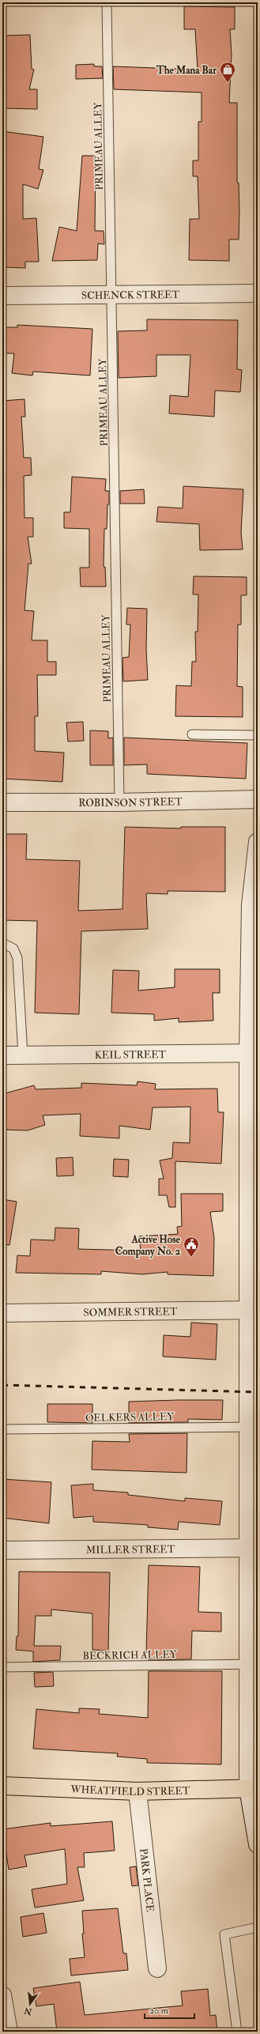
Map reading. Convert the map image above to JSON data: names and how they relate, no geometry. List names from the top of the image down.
{
  "streets": {
    "main road": ["WHEATFIELD STREET"],
    "street": [
      "SCHENCK STREET",
      "ROBINSON STREET",
      "KEIL STREET",
      "SOMMER STREET",
      "MILLER STREET",
      "PARK PLACE"
    ],
    "lane": ["PRIMEAU ALLEY", "OELKERS ALLEY", "BECKRICH ALLEY"]
  },
  "crossings": [
    ["PRIMEAU ALLEY", "SCHENCK STREET"],
    ["PRIMEAU ALLEY", "ROBINSON STREET"],
    ["WHEATFIELD STREET", "PARK PLACE"]
  ],
  "places": {
    "shop": ["The Mana Bar"],
    "public building": ["Active Hose Company No. 2"]
  },
  "scale_bar": "20 m",
  "north": "bottom"
}
